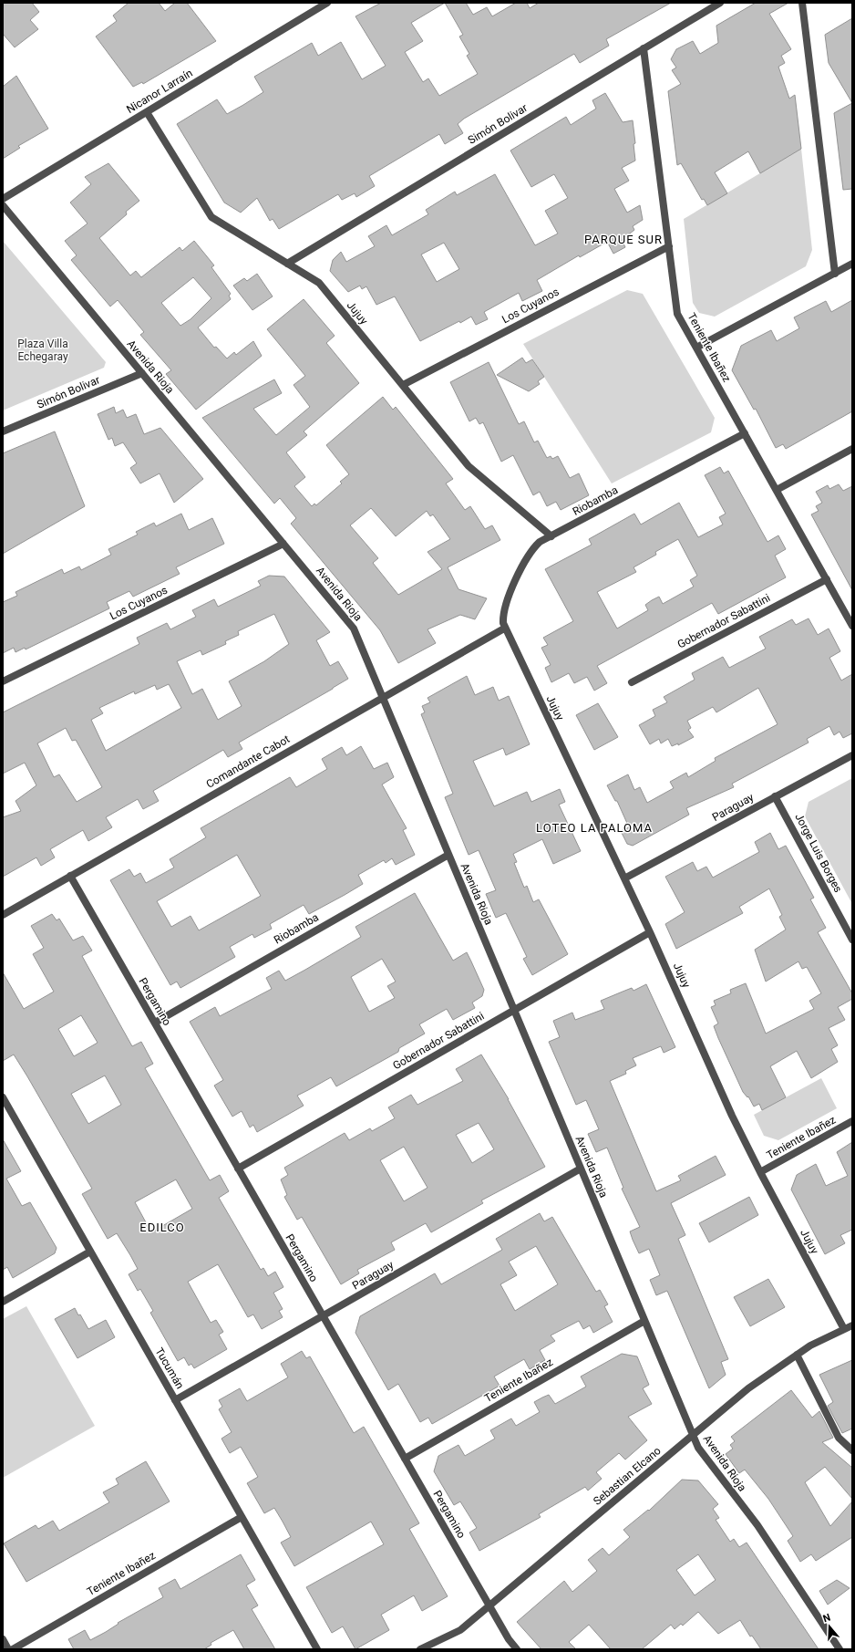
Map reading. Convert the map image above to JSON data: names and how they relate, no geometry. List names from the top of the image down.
{
  "streets": {
    "street": [
      "Nicanor Larraín",
      "Simón Bolivar",
      "Los Cuyanos",
      "Jujuy",
      "Teniente Ibañez",
      "Avenida Rioja",
      "Riobamba",
      "Gobernador Sabattini",
      "Comandante Cabot",
      "Paraguay",
      "Jorge Luis Borges",
      "Pergamino",
      "Tucumán",
      "Sebastian Elcano"
    ]
  },
  "crossings": [
    ["Nicanor Larraín", "Jujuy"],
    ["Simón Bolivar", "Jujuy"],
    ["Simón Bolivar", "Teniente Ibañez"],
    ["Simón Bolivar", "Avenida Rioja"],
    ["Los Cuyanos", "Jujuy"],
    ["Los Cuyanos", "Teniente Ibañez"],
    ["Los Cuyanos", "Avenida Rioja"],
    ["Jujuy", "Teniente Ibañez"],
    ["Jujuy", "Riobamba"],
    ["Jujuy", "Gobernador Sabattini"],
    ["Jujuy", "Comandante Cabot"],
    ["Jujuy", "Paraguay"],
    ["Jujuy", "Sebastian Elcano"],
    ["Teniente Ibañez", "Avenida Rioja"],
    ["Teniente Ibañez", "Riobamba"],
    ["Teniente Ibañez", "Gobernador Sabattini"],
    ["Teniente Ibañez", "Pergamino"],
    ["Teniente Ibañez", "Tucumán"],
    ["Avenida Rioja", "Riobamba"],
    ["Avenida Rioja", "Gobernador Sabattini"],
    ["Avenida Rioja", "Comandante Cabot"],
    ["Avenida Rioja", "Paraguay"],
    ["Avenida Rioja", "Sebastian Elcano"],
    ["Riobamba", "Comandante Cabot"],
    ["Riobamba", "Pergamino"],
    ["Gobernador Sabattini", "Pergamino"],
    ["Comandante Cabot", "Pergamino"],
    ["Paraguay", "Jorge Luis Borges"],
    ["Paraguay", "Pergamino"],
    ["Paraguay", "Tucumán"],
    ["Pergamino", "Sebastian Elcano"]
  ],
  "districts": ["PARQUE SUR", "LOTEO LA PALOMA", "EDILCO"],
  "parks": ["Plaza Villa Echegaray"],
  "north": "top"
}
